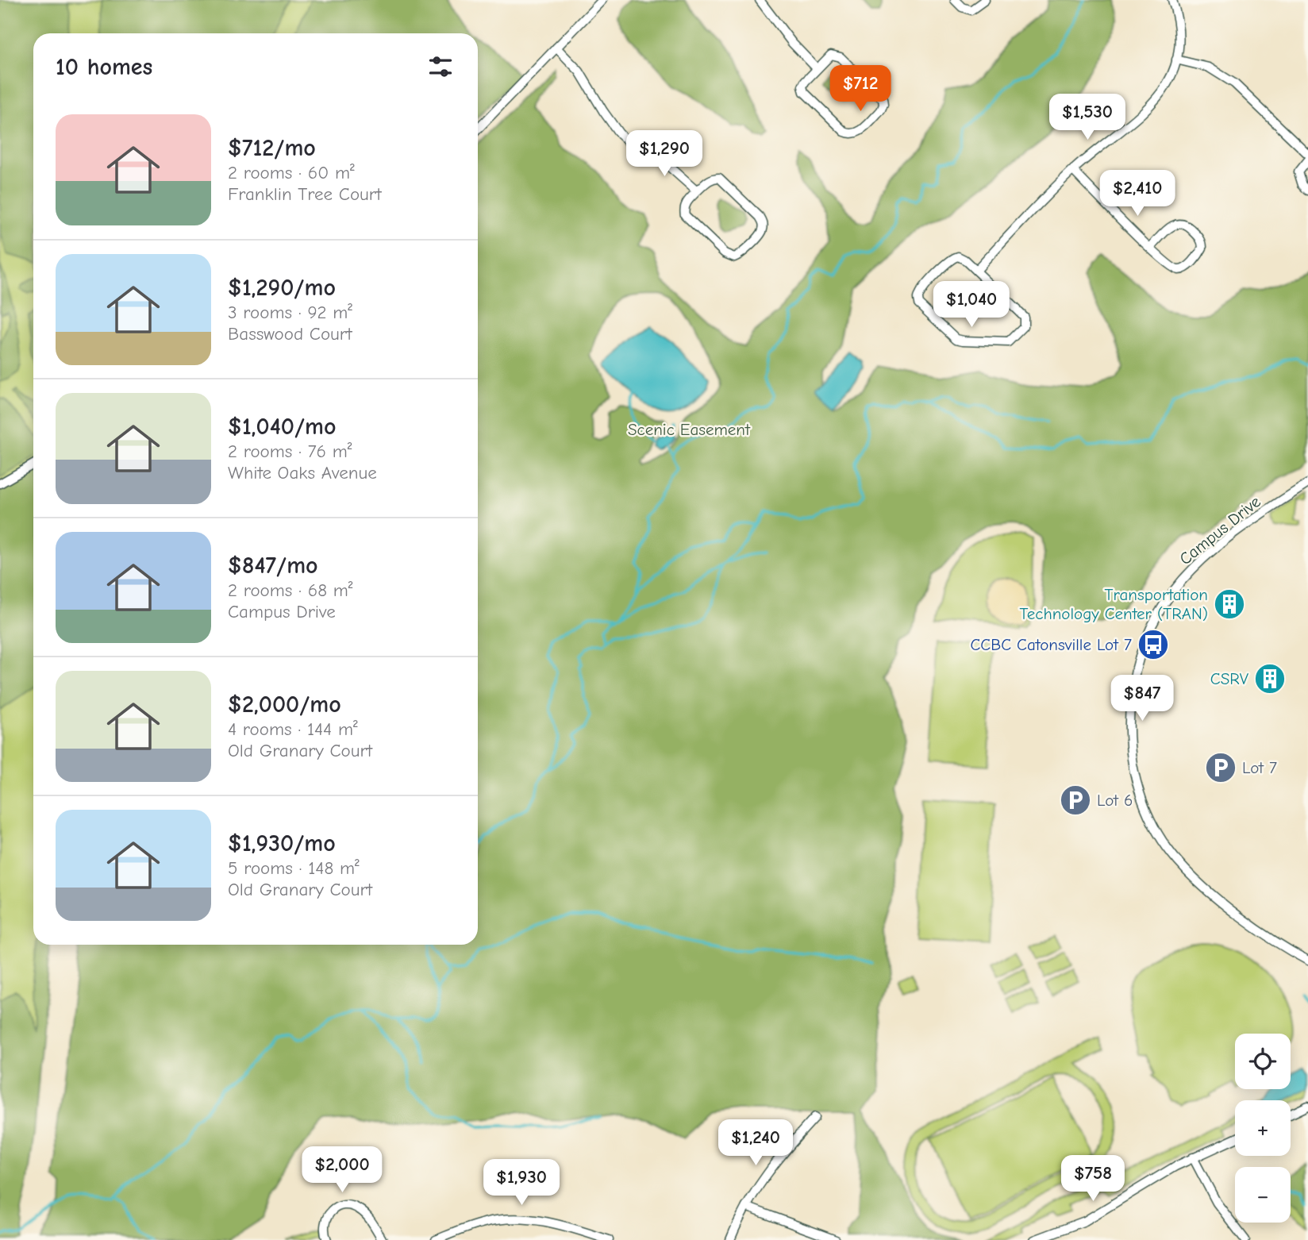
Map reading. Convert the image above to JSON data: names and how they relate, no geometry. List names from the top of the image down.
{
  "streets": {
    "street": ["Campus Drive"]
  },
  "parks": ["Scenic Easement"],
  "places": {
    "building": ["Transportation Technology Center (TRAN)", "CSRV"],
    "bus stop": ["CCBC Catonsville Lot 7"],
    "parking": ["Lot 7", "Lot 6"]
  },
  "page": {
    "heading": "10 homes",
    "price": [
      "$712",
      "$1,530",
      "$1,290",
      "$2,410",
      "$1,040",
      "$847",
      "$1,240",
      "$2,000",
      "$758",
      "$1,930"
    ],
    "list": [
      {
        "name": "$712/mo",
        "note": "2 rooms · 60 m² · Franklin Tree Court"
      },
      {
        "name": "$1,290/mo",
        "note": "3 rooms · 92 m² · Basswood Court"
      },
      {
        "name": "$1,040/mo",
        "note": "2 rooms · 76 m² · White Oaks Avenue"
      },
      {
        "name": "$847/mo",
        "note": "2 rooms · 68 m² · Campus Drive"
      },
      {
        "name": "$2,000/mo",
        "note": "4 rooms · 144 m² · Old Granary Court"
      },
      {
        "name": "$1,930/mo",
        "note": "5 rooms · 148 m² · Old Granary Court"
      }
    ],
    "map_buttons": ["+", "−"]
  }
}
